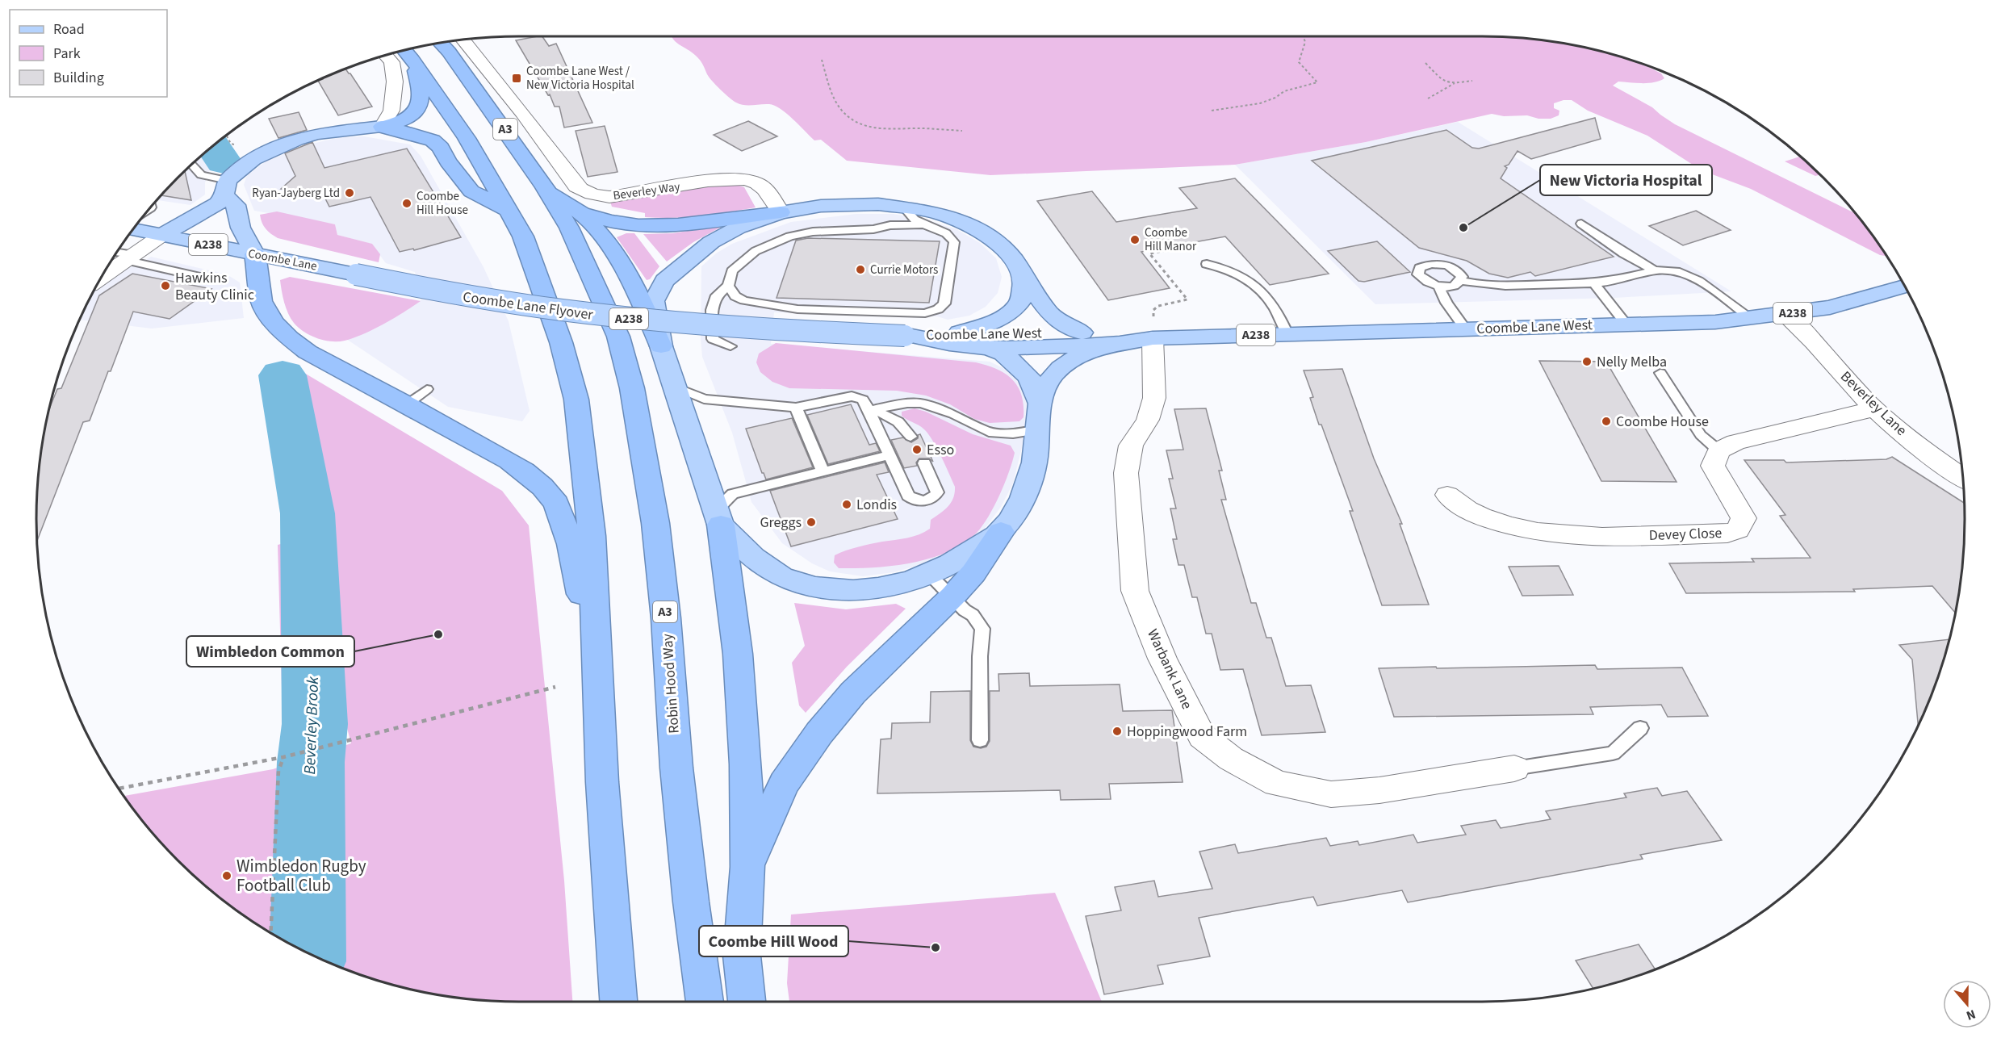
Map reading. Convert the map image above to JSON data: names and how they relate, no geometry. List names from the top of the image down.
{
  "streets": {
    "highway": ["A3", "Robin Hood Way"],
    "main road": [
      "A238",
      "Coombe Lane",
      "Coombe Lane Flyover",
      "Coombe Lane West"
    ],
    "street": [
      "Beverley Way",
      "Beverley Lane",
      "Devey Close",
      "Warbank Lane"
    ]
  },
  "crossings": [
    ["A3", "Robin Hood Way"],
    ["Coombe Lane", "Coombe Lane Flyover"],
    ["Coombe Lane Flyover", "Coombe Lane West"],
    ["Coombe Lane West", "Beverley Lane"],
    ["Coombe Lane West", "Warbank Lane"]
  ],
  "water": ["Beverley Brook"],
  "places": {
    "transit": ["Coombe Lane West / New Victoria Hospital"],
    "other": [
      "Ryan-Jayberg Ltd",
      "Coombe Hill House",
      "New Victoria Hospital",
      "Coombe Hill Manor",
      "Currie Motors",
      "Hawkins Beauty Clinic",
      "Nelly Melba",
      "Coombe House",
      "Esso",
      "Londis",
      "Greggs",
      "Wimbledon Common",
      "Hoppingwood Farm",
      "Wimbledon Rugby Football Club",
      "Coombe Hill Wood"
    ]
  },
  "legend": ["Road", "Park", "Building"],
  "north": "bottom"
}
